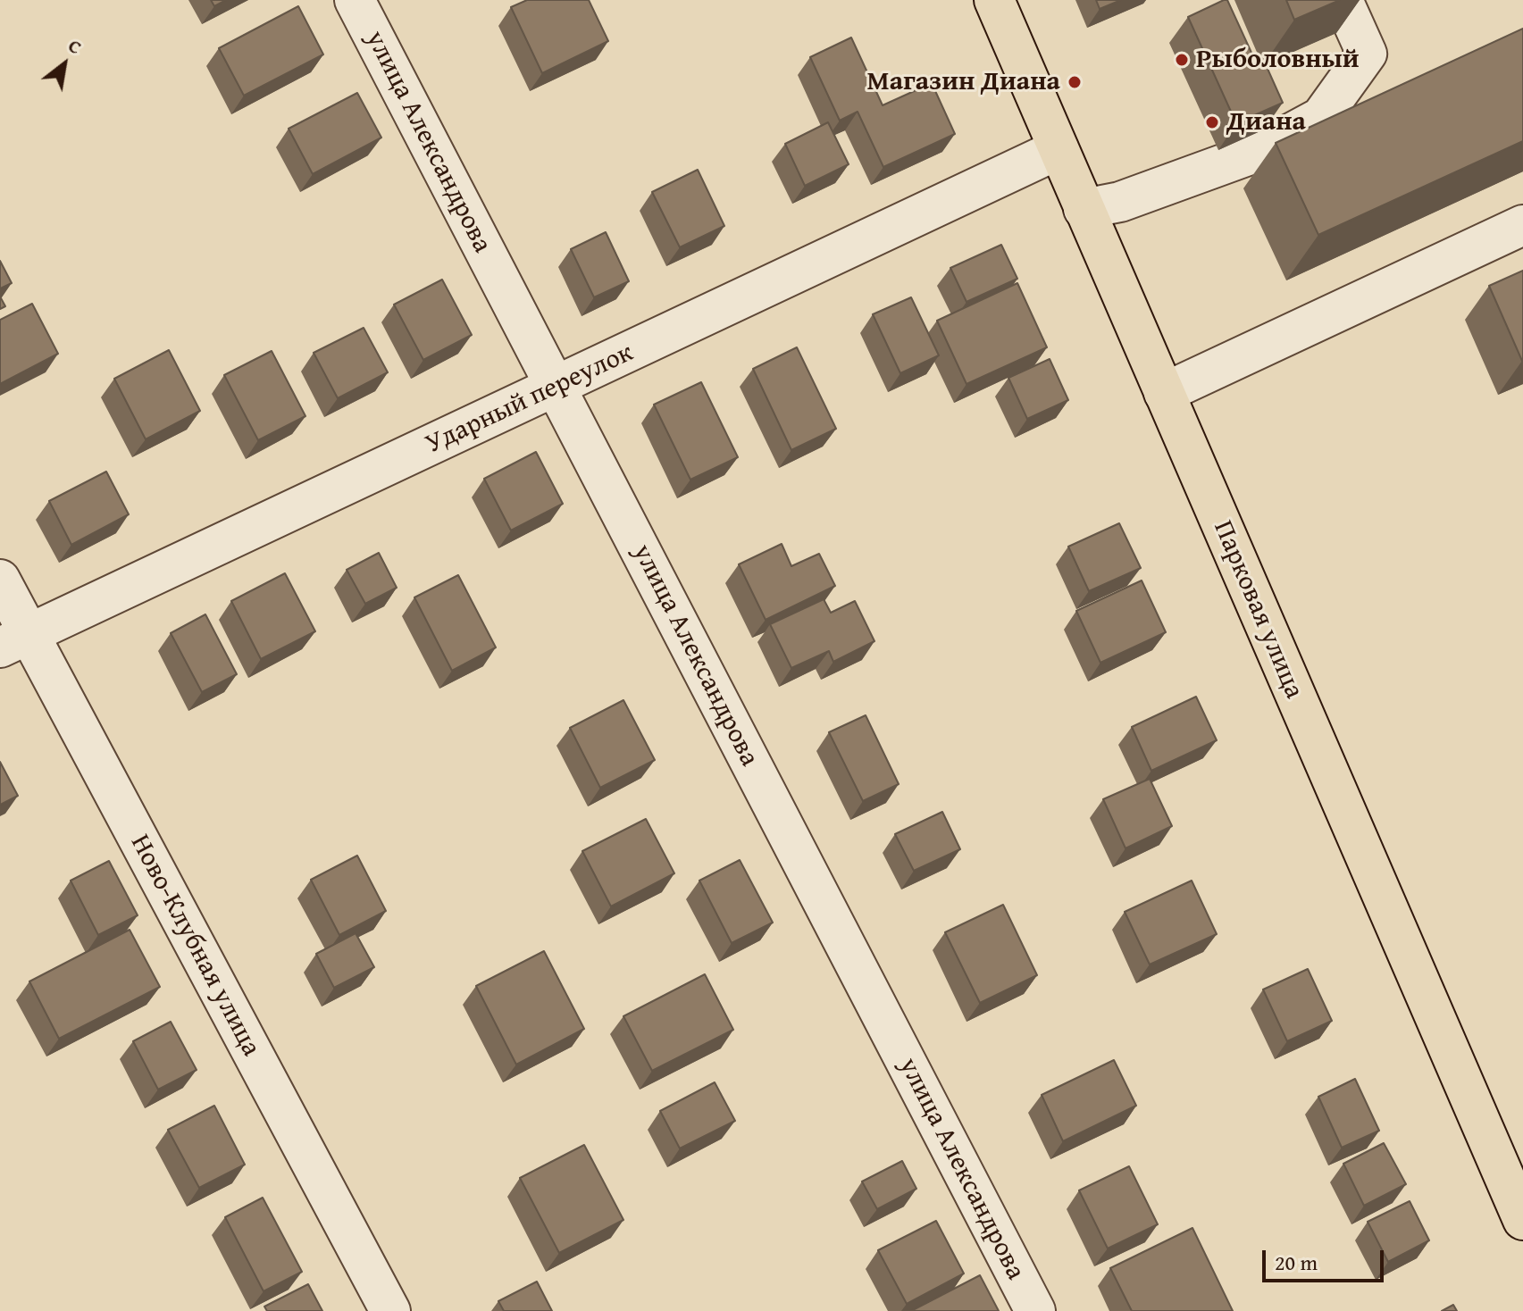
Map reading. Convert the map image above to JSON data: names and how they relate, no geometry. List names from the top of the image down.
{
  "streets": {
    "main road": ["Парковая улица"],
    "street": ["улица Александрова", "Ударный переулок", "Ново-Клубная улица"]
  },
  "crossings": [
    ["улица Александрова", "Ударный переулок"],
    ["Ударный переулок", "Парковая улица"],
    ["Ударный переулок", "Ново-Клубная улица"]
  ],
  "places": ["Рыболовный", "Магазин Диана", "Диана"],
  "scale_bar": "20 m",
  "north": "top right"
}
